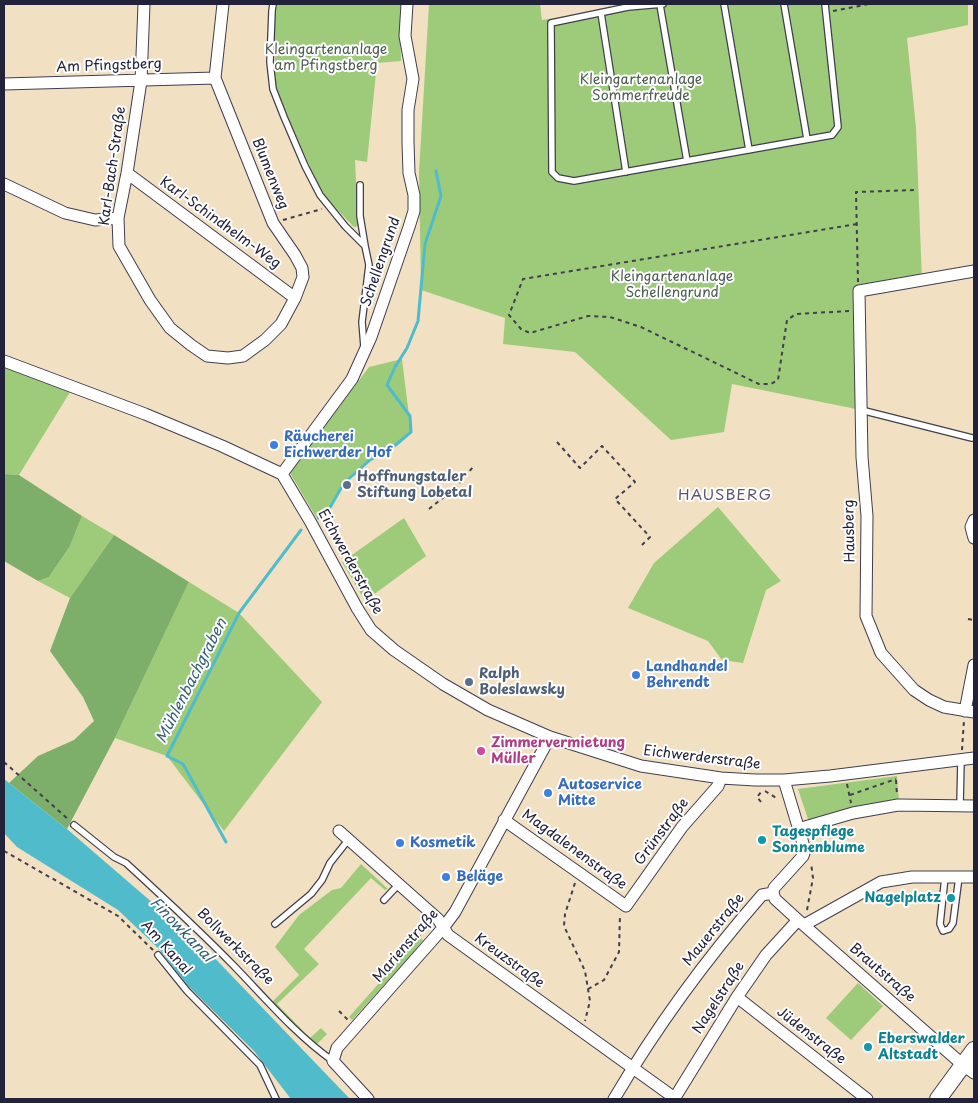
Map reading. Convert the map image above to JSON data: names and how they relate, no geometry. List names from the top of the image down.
{
  "streets": {
    "street": [
      "Am Pfingstberg",
      "Karl-Bach-Straße",
      "Blumenweg",
      "Karl-Schindhelm-Weg",
      "Schellengrund",
      "Hausberg",
      "Eichwerderstraße",
      "Grünstraße",
      "Magdalenenstraße",
      "Mauerstraße",
      "Marienstraße",
      "Bollwerkstraße",
      "Kreuzstraße",
      "Brautstraße",
      "Nagelstraße",
      "Jüdenstraße"
    ],
    "lane": ["Am Kanal"]
  },
  "crossings": [
    ["Am Pfingstberg", "Karl-Bach-Straße"],
    ["Am Pfingstberg", "Blumenweg"],
    ["Karl-Bach-Straße", "Blumenweg"],
    ["Karl-Bach-Straße", "Karl-Schindhelm-Weg"],
    ["Blumenweg", "Karl-Schindhelm-Weg"],
    ["Schellengrund", "Eichwerderstraße"],
    ["Eichwerderstraße", "Grünstraße"],
    ["Eichwerderstraße", "Marienstraße"],
    ["Grünstraße", "Magdalenenstraße"],
    ["Magdalenenstraße", "Marienstraße"],
    ["Mauerstraße", "Kreuzstraße"],
    ["Mauerstraße", "Brautstraße"],
    ["Marienstraße", "Bollwerkstraße"],
    ["Marienstraße", "Kreuzstraße"],
    ["Kreuzstraße", "Nagelstraße"],
    ["Brautstraße", "Nagelstraße"],
    ["Nagelstraße", "Jüdenstraße"]
  ],
  "districts": ["HAUSBERG"],
  "water": ["Mühlenbachgraben", "Finowkanal"],
  "parks": ["Kleingartenanlage am Pfingstberg", "Kleingartenanlage Sommerfreude", "Kleingartenanlage Schellengrund"],
  "places": [
    "Räucherei Eichwerder Hof",
    "Hoffnungstaler Stiftung Lobetal",
    "Landhandel Behrendt",
    "Ralph Boleslawsky",
    "Zimmervermietung Müller",
    "Autoservice Mitte",
    "Tagespflege Sonnenblume",
    "Kosmetik",
    "Beläge",
    "Nagelplatz",
    "Eberswalder Altstadt"
  ]
}
